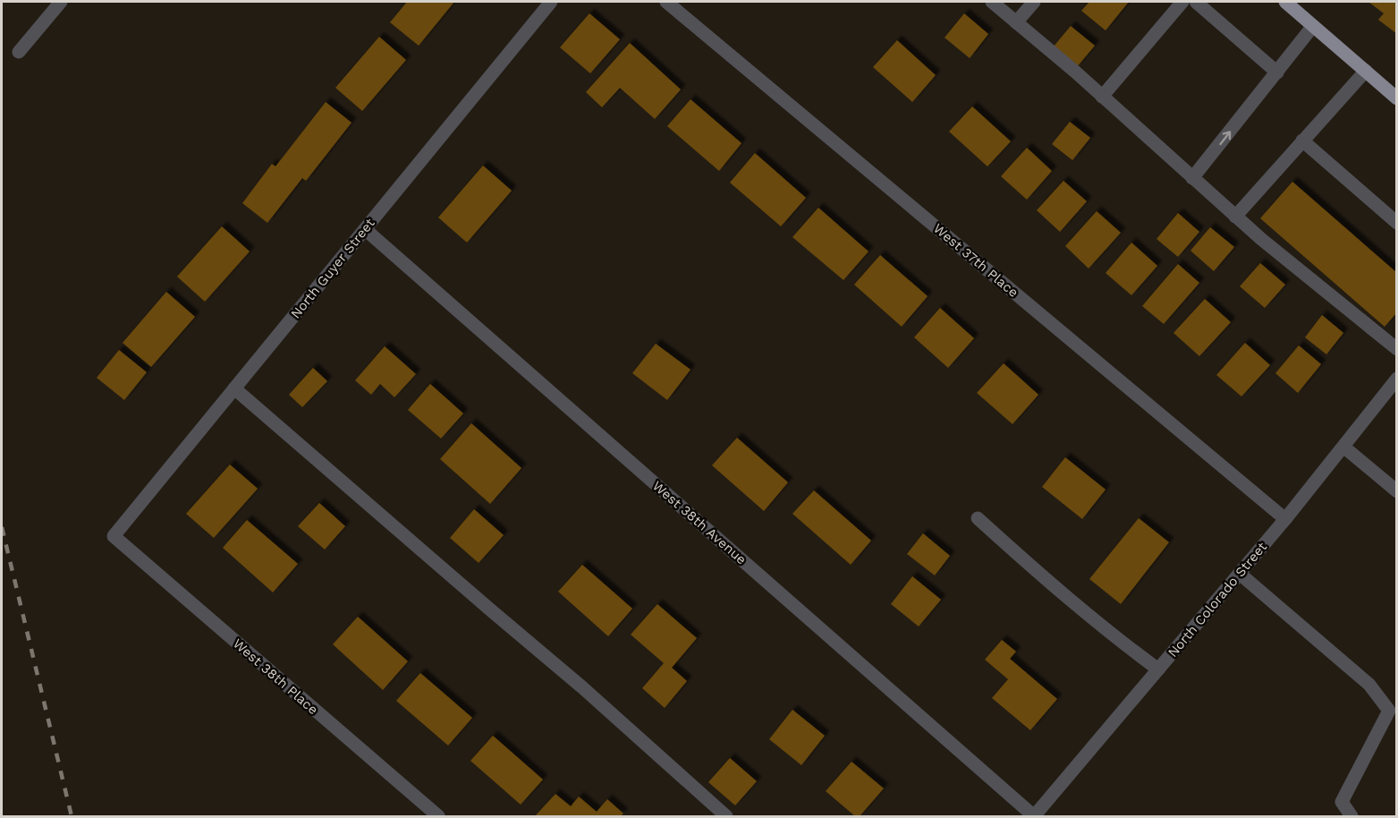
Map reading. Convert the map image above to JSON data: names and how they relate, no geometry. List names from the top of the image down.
{
  "streets": {
    "street": [
      "West 37th Place",
      "North Guyer Street",
      "West 38th Avenue",
      "North Colorado Street",
      "West 38th Place"
    ]
  },
  "crossings": [
    ["West 37th Place", "North Colorado Street"],
    ["North Guyer Street", "West 38th Avenue"],
    ["North Guyer Street", "West 38th Place"],
    ["West 38th Avenue", "North Colorado Street"]
  ]
}
